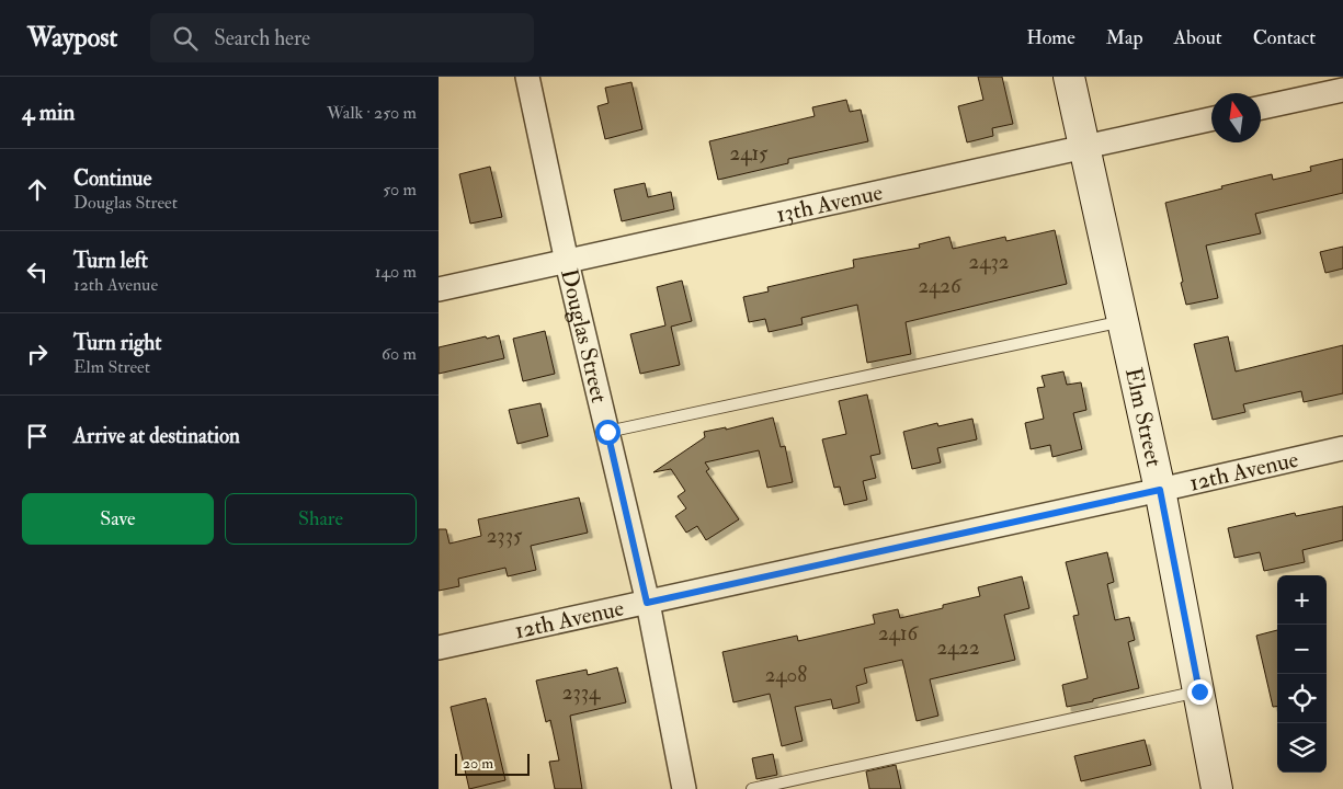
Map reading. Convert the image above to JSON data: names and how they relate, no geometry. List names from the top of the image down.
{
  "streets": {
    "street": [
      "13th Avenue",
      "Douglas Street",
      "Elm Street",
      "12th Avenue"
    ]
  },
  "crossings": [
    ["13th Avenue", "Douglas Street"],
    ["13th Avenue", "Elm Street"],
    ["Douglas Street", "12th Avenue"],
    ["Elm Street", "12th Avenue"]
  ],
  "house_numbers": [
    "2415",
    "2432",
    "2426",
    "2335",
    "2416",
    "2422",
    "2408",
    "2334"
  ],
  "scale_bar": "20 m",
  "north": "top",
  "page": {
    "header": "Waypost",
    "search": "Search here",
    "nav": [
      "Home",
      "Map",
      "About",
      "Contact"
    ],
    "heading": ["4 min", "Walk · 250 m"],
    "list": [
      ["Continue", "Douglas Street", "50 m"],
      ["Turn left", "12th Avenue", "140 m"],
      ["Turn right", "Elm Street", "60 m"],
      "Arrive at destination"
    ],
    "buttons": ["Save", "Share"],
    "map_buttons": ["+", "−"],
    "scale": "20 m"
  }
}
